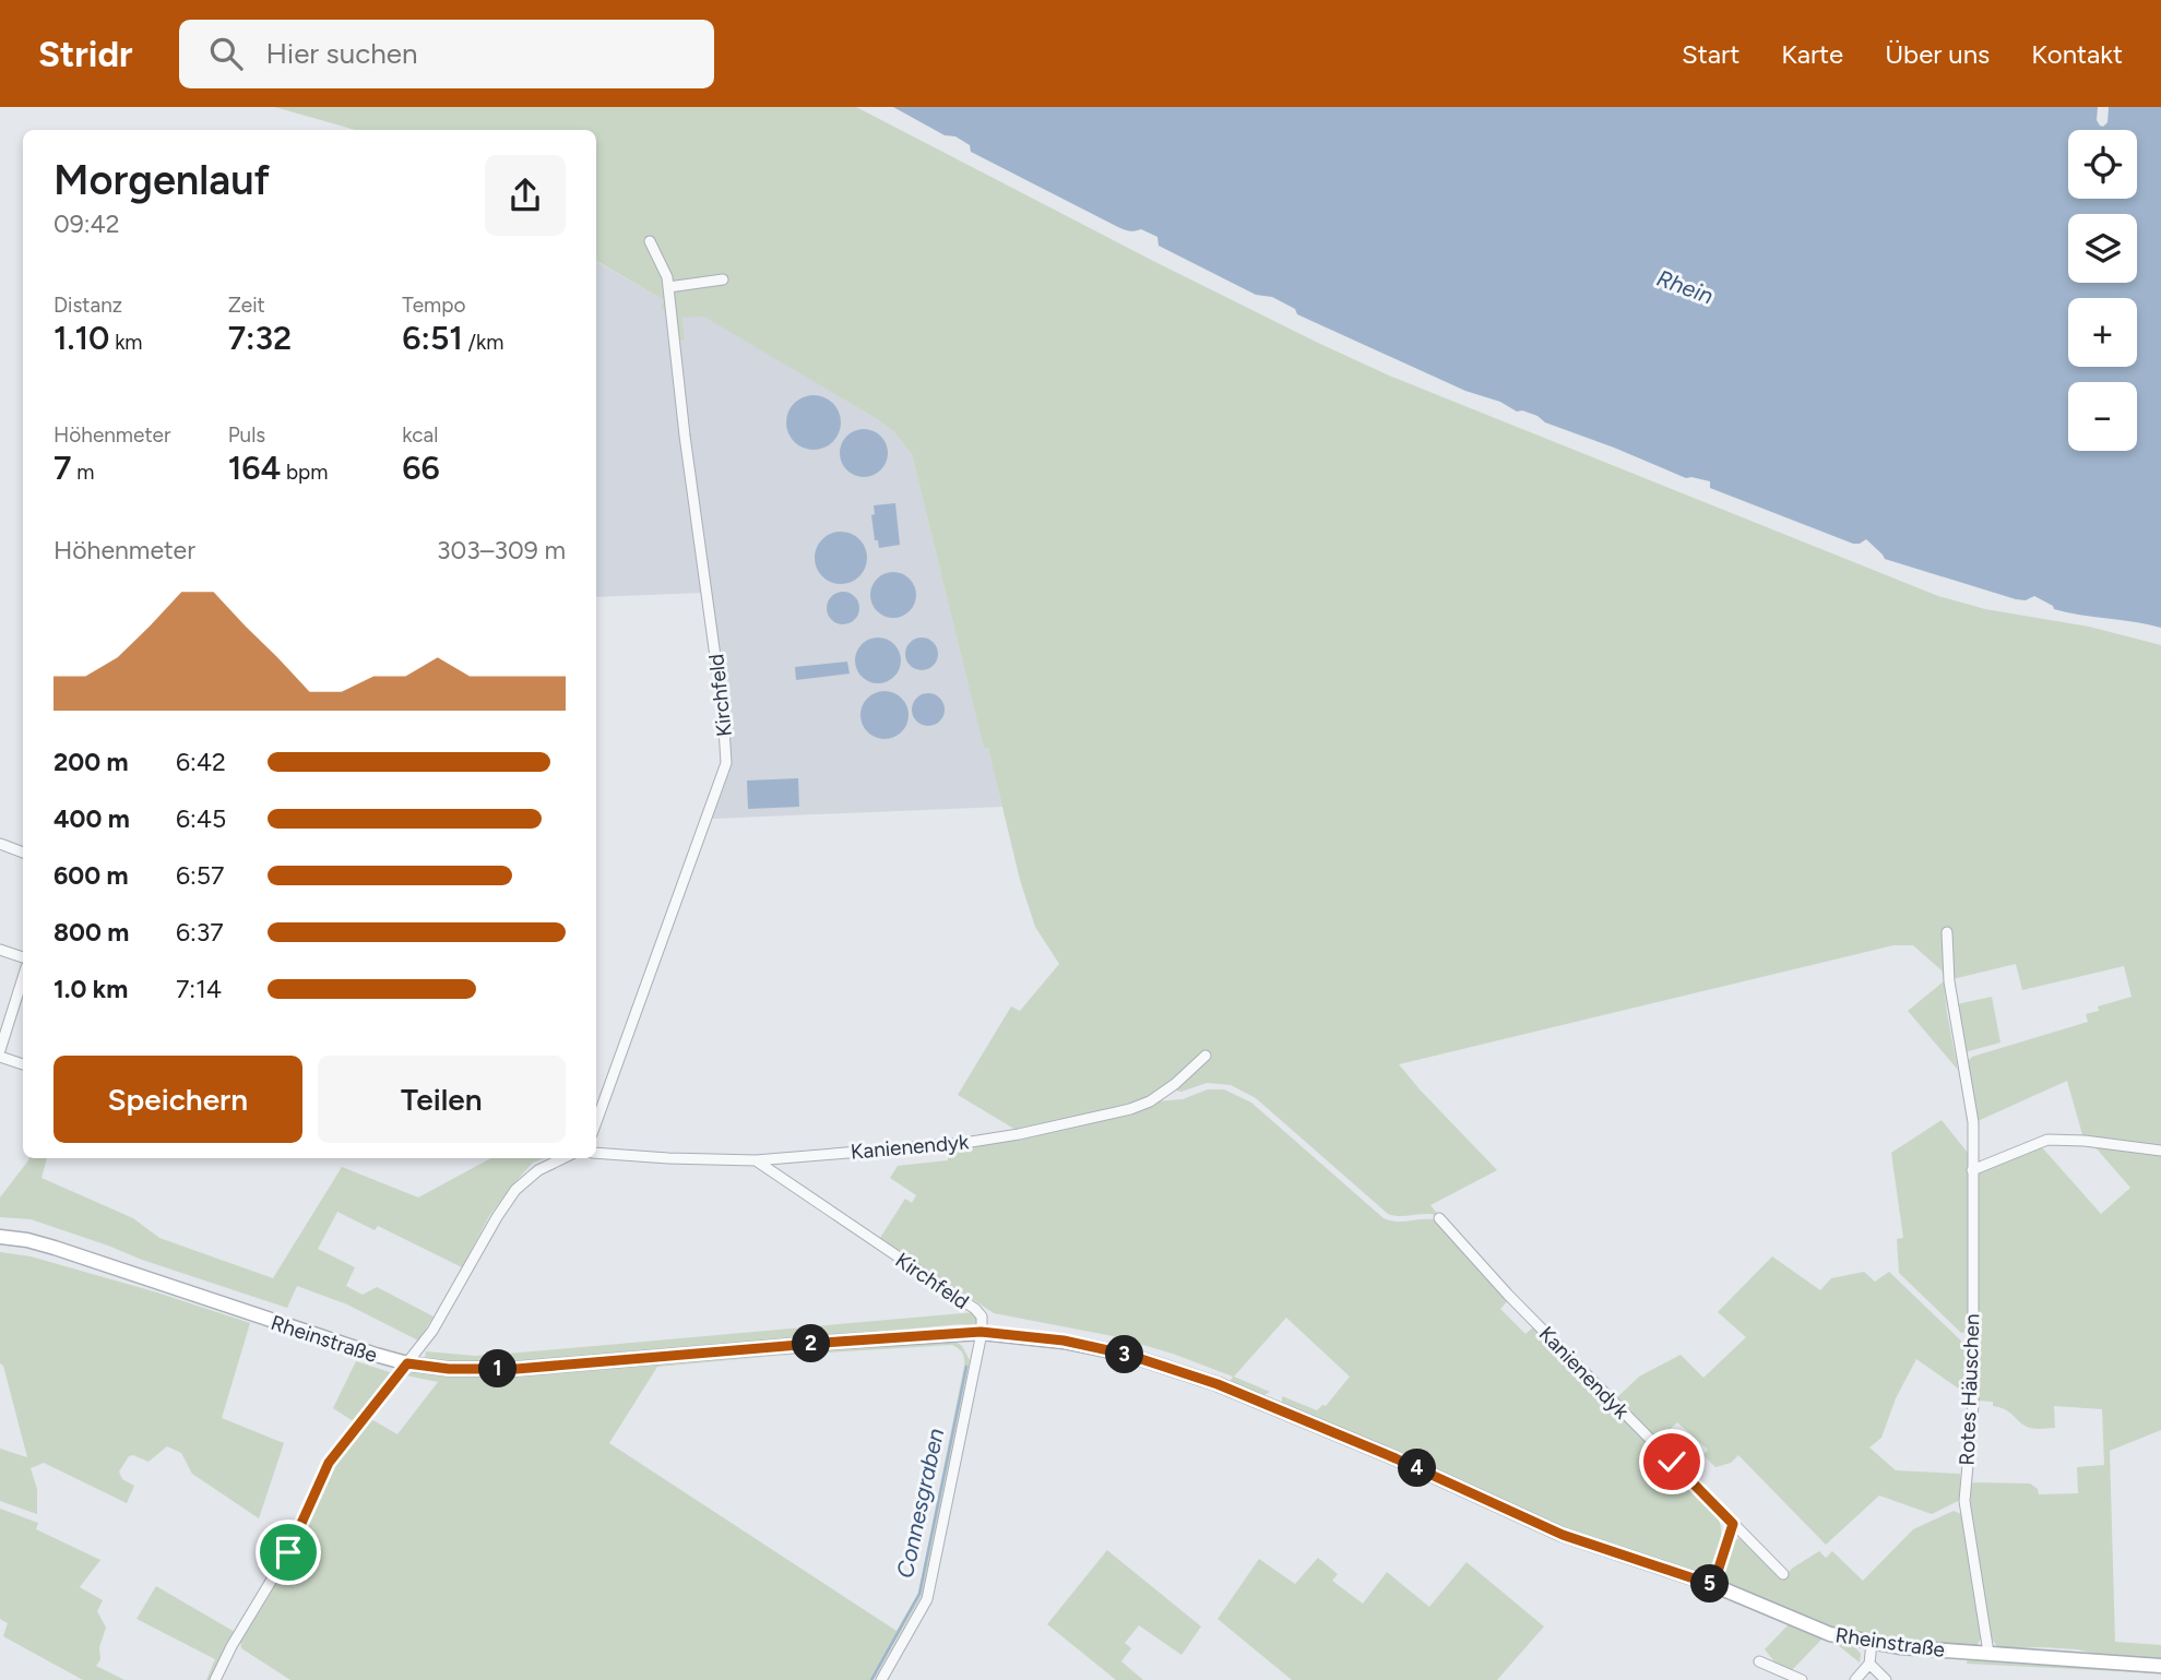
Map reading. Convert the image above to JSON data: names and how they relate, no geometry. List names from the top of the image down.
{
  "streets": {
    "main road": ["Rheinstraße"],
    "street": ["Kirchfeld", "Kanienendyk", "Rotes Häuschen"]
  },
  "crossings": [
    ["Kirchfeld", "Kanienendyk"],
    ["Kirchfeld", "Rheinstraße"],
    ["Rheinstraße", "Rotes Häuschen"]
  ],
  "water": ["Rhein", "Connesgraben"],
  "page": {
    "header": "Stridr",
    "search": "Hier suchen",
    "nav": [
      "Start",
      "Karte",
      "Über uns",
      "Kontakt"
    ],
    "map_buttons": ["+", "−"],
    "heading": ["Morgenlauf", "09:42"],
    "stats": [
      ["Distanz", "1.10 km"],
      ["Zeit", "7:32"],
      ["Tempo", "6:51 /km"],
      ["Höhenmeter", "7 m"],
      ["Puls", "164 bpm"],
      ["kcal", "66"]
    ],
    "chart": ["Höhenmeter", "303–309 m"],
    "list": [
      {
        "name": "200 m",
        "note": "6:42"
      },
      {
        "name": "400 m",
        "note": "6:45"
      },
      {
        "name": "600 m",
        "note": "6:57"
      },
      {
        "name": "800 m",
        "note": "6:37"
      },
      {
        "name": "1.0 km",
        "note": "7:14"
      }
    ],
    "buttons": ["Speichern", "Teilen"],
    "pins": [
      "2",
      "3",
      "1",
      "4",
      "5"
    ]
  }
}
